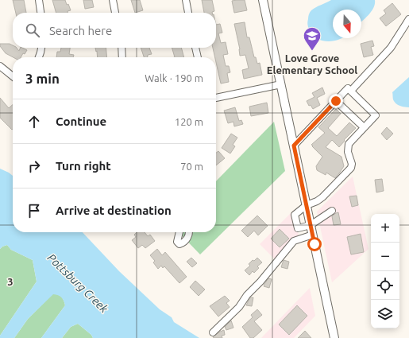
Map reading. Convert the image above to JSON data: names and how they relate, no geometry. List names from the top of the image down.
{
  "water": ["Pottsburg Creek"],
  "places": {
    "school or university": ["Love Grove Elementary School"]
  },
  "north": "bottom",
  "page": {
    "search": "Search here",
    "heading": ["3 min", "Walk · 190 m"],
    "list": [
      ["Continue", "120 m"],
      ["Turn right", "70 m"],
      "Arrive at destination"
    ],
    "map_buttons": ["+", "−"]
  },
  "grid": {
    "rows": ["3"]
  }
}
